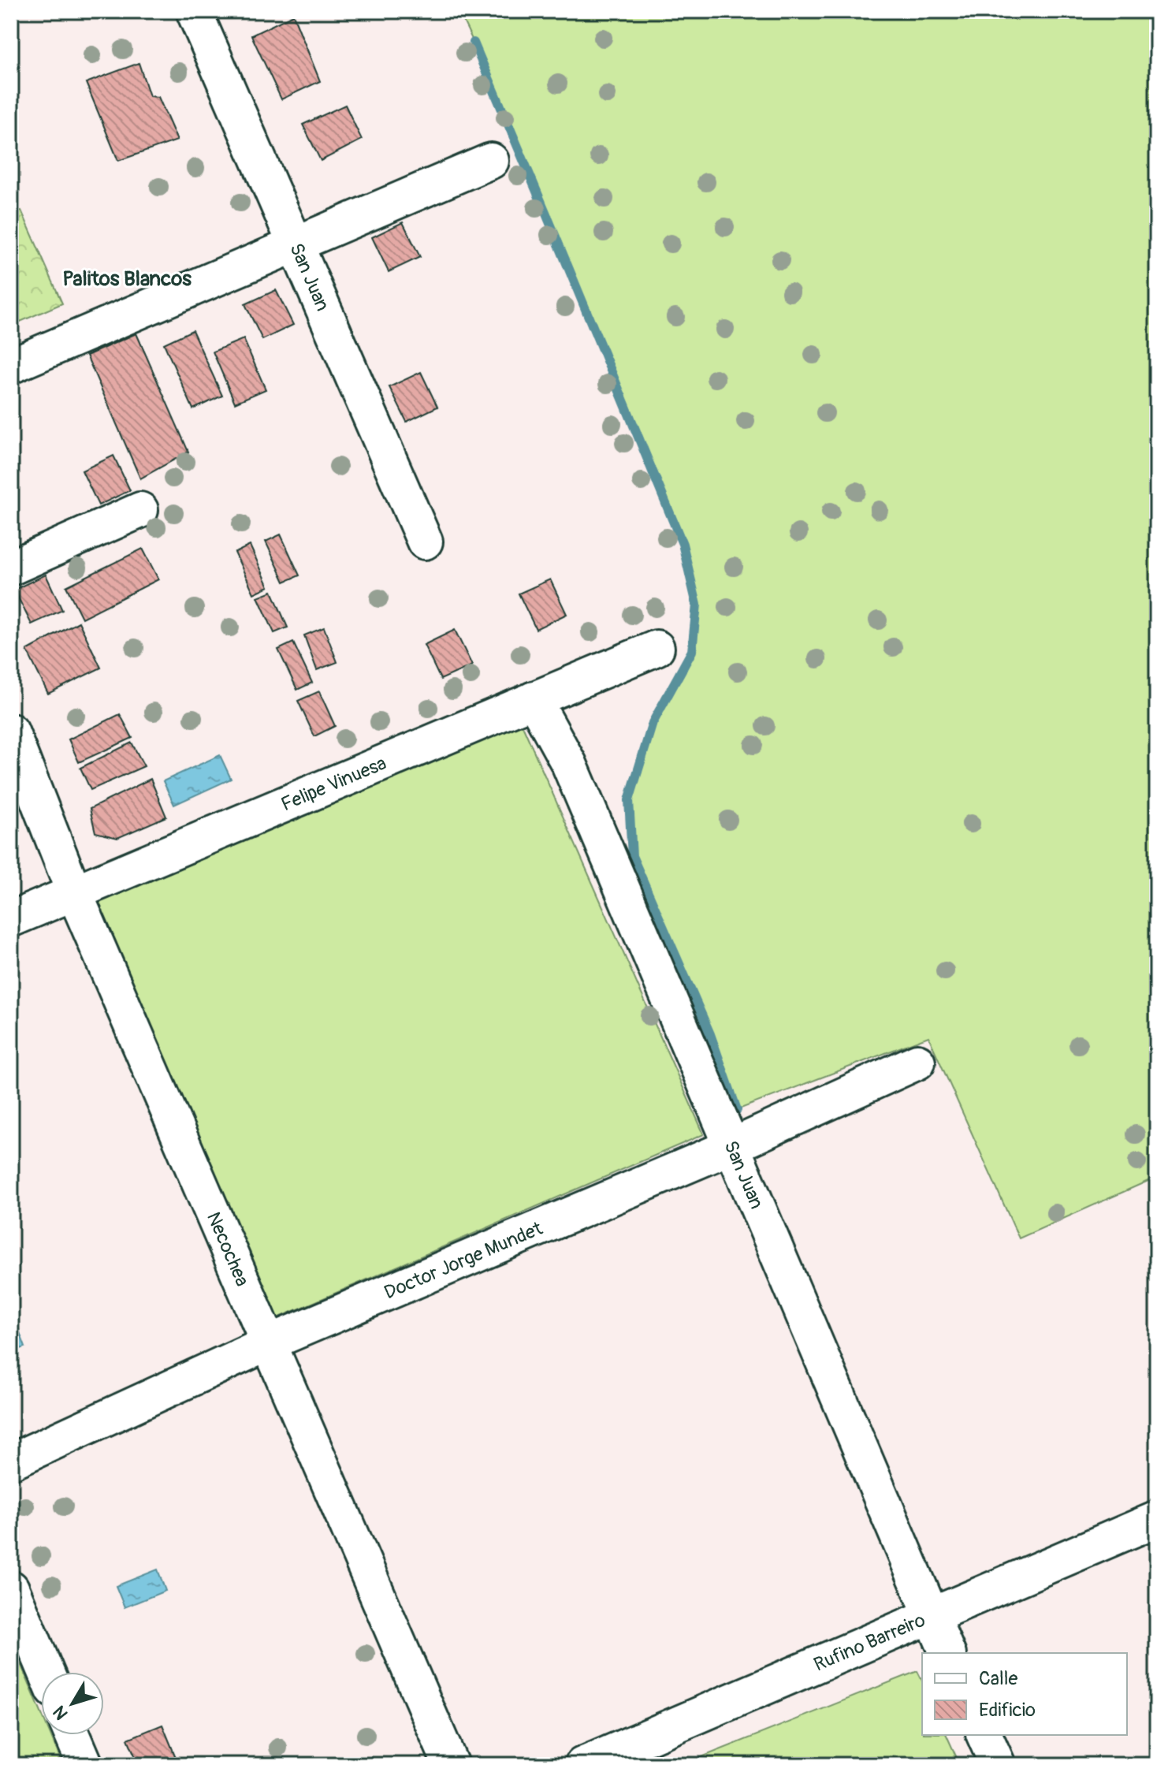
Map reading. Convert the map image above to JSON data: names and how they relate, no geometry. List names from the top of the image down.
{
  "streets": {
    "street": [
      "San Juan",
      "Felipe Vinuesa",
      "Necochea",
      "Doctor Jorge Mundet",
      "Rufino Barreiro"
    ]
  },
  "crossings": [
    ["San Juan", "Felipe Vinuesa"],
    ["San Juan", "Doctor Jorge Mundet"],
    ["San Juan", "Rufino Barreiro"],
    ["Felipe Vinuesa", "Necochea"],
    ["Necochea", "Doctor Jorge Mundet"]
  ],
  "districts": ["Palitos Blancos"],
  "legend": ["Calle", "Edificio"],
  "north": "bottom left"
}
